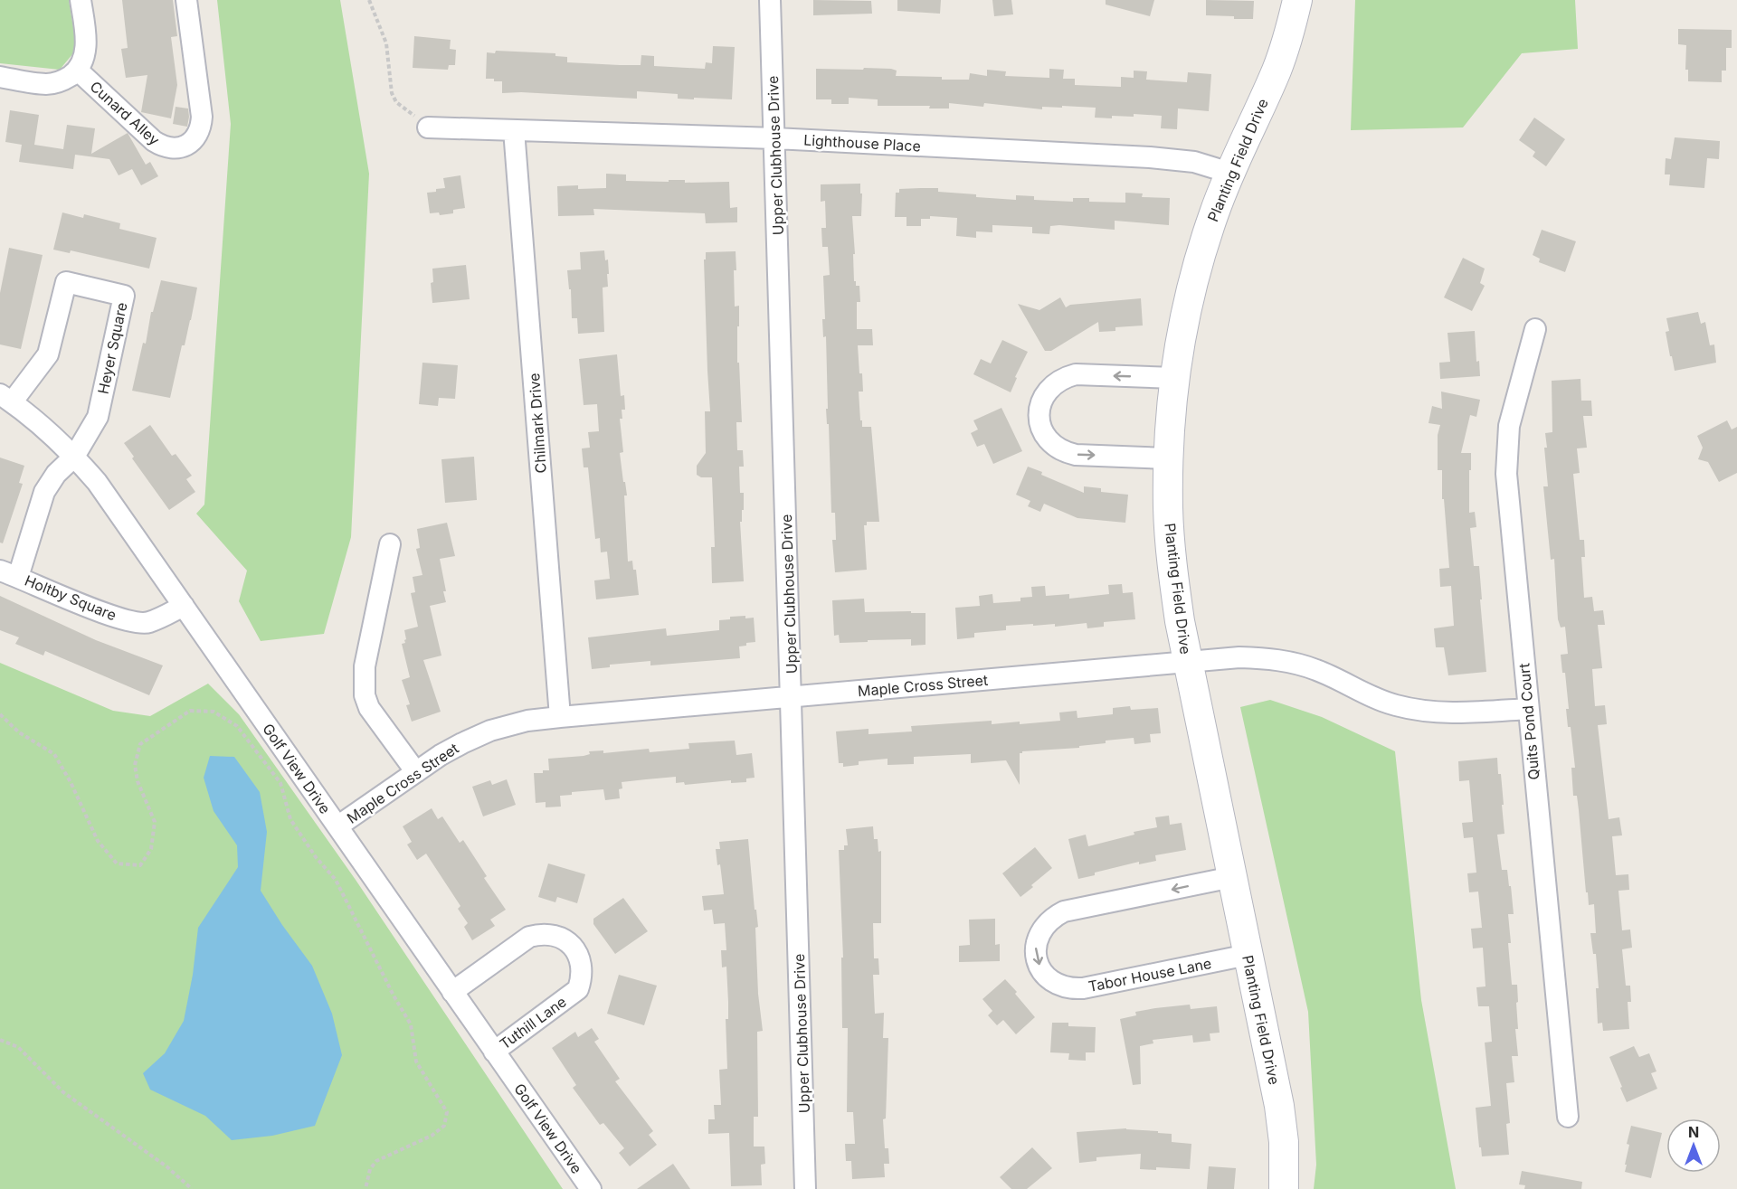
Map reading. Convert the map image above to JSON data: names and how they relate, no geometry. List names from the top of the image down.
{
  "streets": {
    "street": [
      "Cunard Alley",
      "Lighthouse Place",
      "Upper Clubhouse Drive",
      "Planting Field Drive",
      "Heyer Square",
      "Chilmark Drive",
      "Holtby Square",
      "Maple Cross Street",
      "Quits Pond Court",
      "Golf View Drive",
      "Tabor House Lane",
      "Tuthill Lane"
    ]
  },
  "crossings": [
    ["Lighthouse Place", "Upper Clubhouse Drive"],
    ["Lighthouse Place", "Planting Field Drive"],
    ["Lighthouse Place", "Chilmark Drive"],
    ["Upper Clubhouse Drive", "Maple Cross Street"],
    ["Planting Field Drive", "Maple Cross Street"],
    ["Planting Field Drive", "Tabor House Lane"],
    ["Heyer Square", "Holtby Square"],
    ["Heyer Square", "Golf View Drive"],
    ["Chilmark Drive", "Maple Cross Street"],
    ["Holtby Square", "Golf View Drive"],
    ["Maple Cross Street", "Quits Pond Court"],
    ["Maple Cross Street", "Golf View Drive"],
    ["Golf View Drive", "Tuthill Lane"]
  ],
  "north": "top"
}
